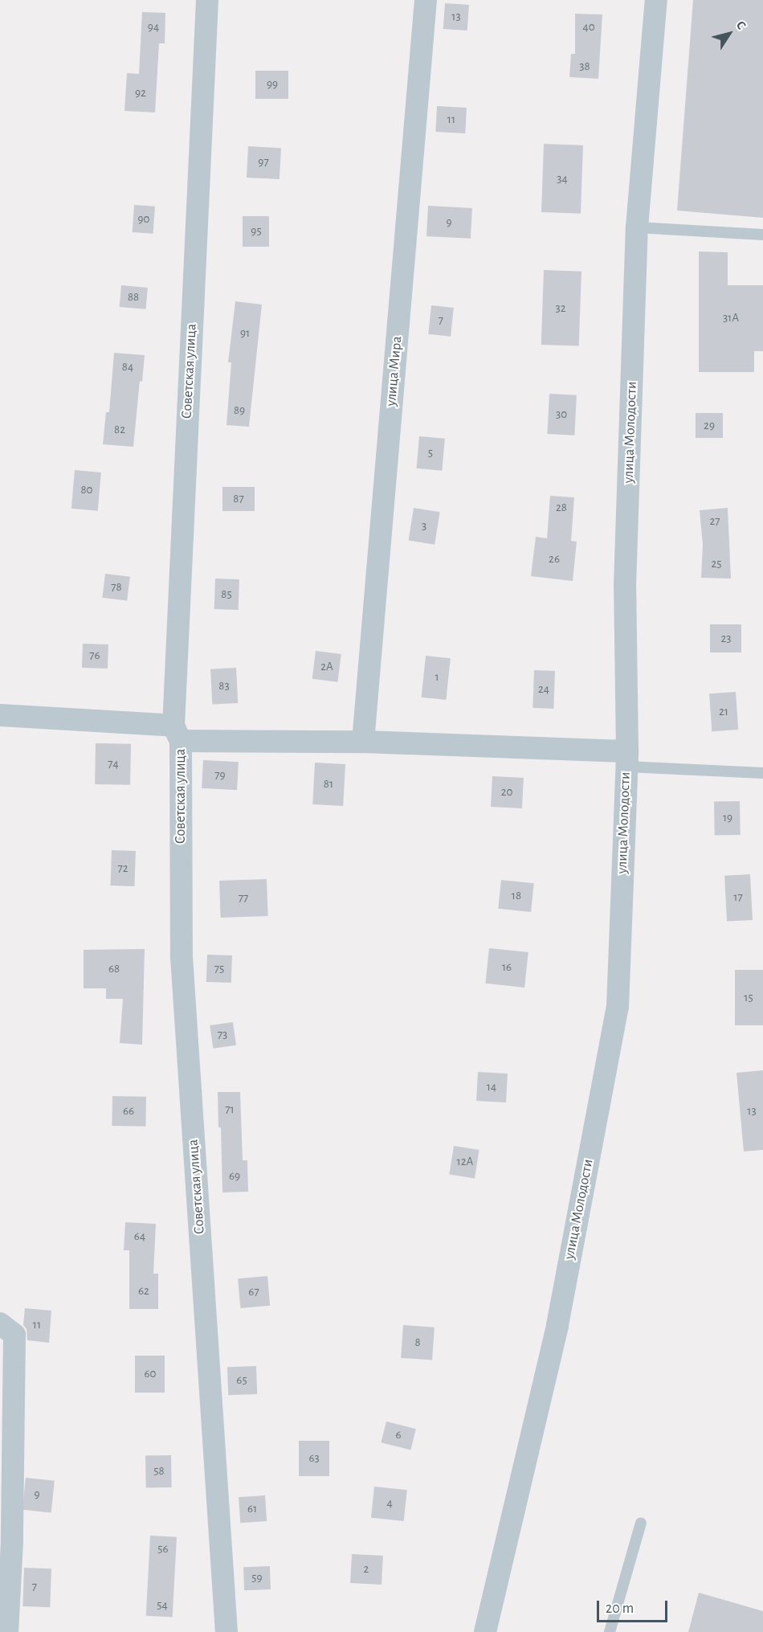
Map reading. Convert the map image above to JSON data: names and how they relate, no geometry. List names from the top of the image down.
{
  "streets": {
    "street": ["Советская улица", "улица Мира", "улица Молодости"]
  },
  "crossings": [
    ["Советская улица", "улица Мира"],
    ["Советская улица", "улица Молодости"]
  ],
  "house_numbers": [
    "13",
    "94",
    "40",
    "38",
    "99",
    "92",
    "11",
    "97",
    "34",
    "90",
    "9",
    "95",
    "88",
    "32",
    "31А",
    "7",
    "91",
    "84",
    "89",
    "30",
    "29",
    "82",
    "5",
    "80",
    "87",
    "28",
    "27",
    "3",
    "26",
    "25",
    "78",
    "85",
    "23",
    "76",
    "2А",
    "1",
    "83",
    "24",
    "21",
    "74",
    "79",
    "81",
    "20",
    "19",
    "72",
    "18",
    "17",
    "77",
    "16",
    "68",
    "75",
    "15",
    "73",
    "14",
    "71",
    "66",
    "13",
    "12А",
    "69",
    "64",
    "62",
    "67",
    "11",
    "8",
    "60",
    "65",
    "6",
    "63",
    "58",
    "9",
    "4",
    "61",
    "56",
    "2",
    "59",
    "7",
    "54"
  ],
  "scale_bar": "20 m",
  "north": "top right"
}
